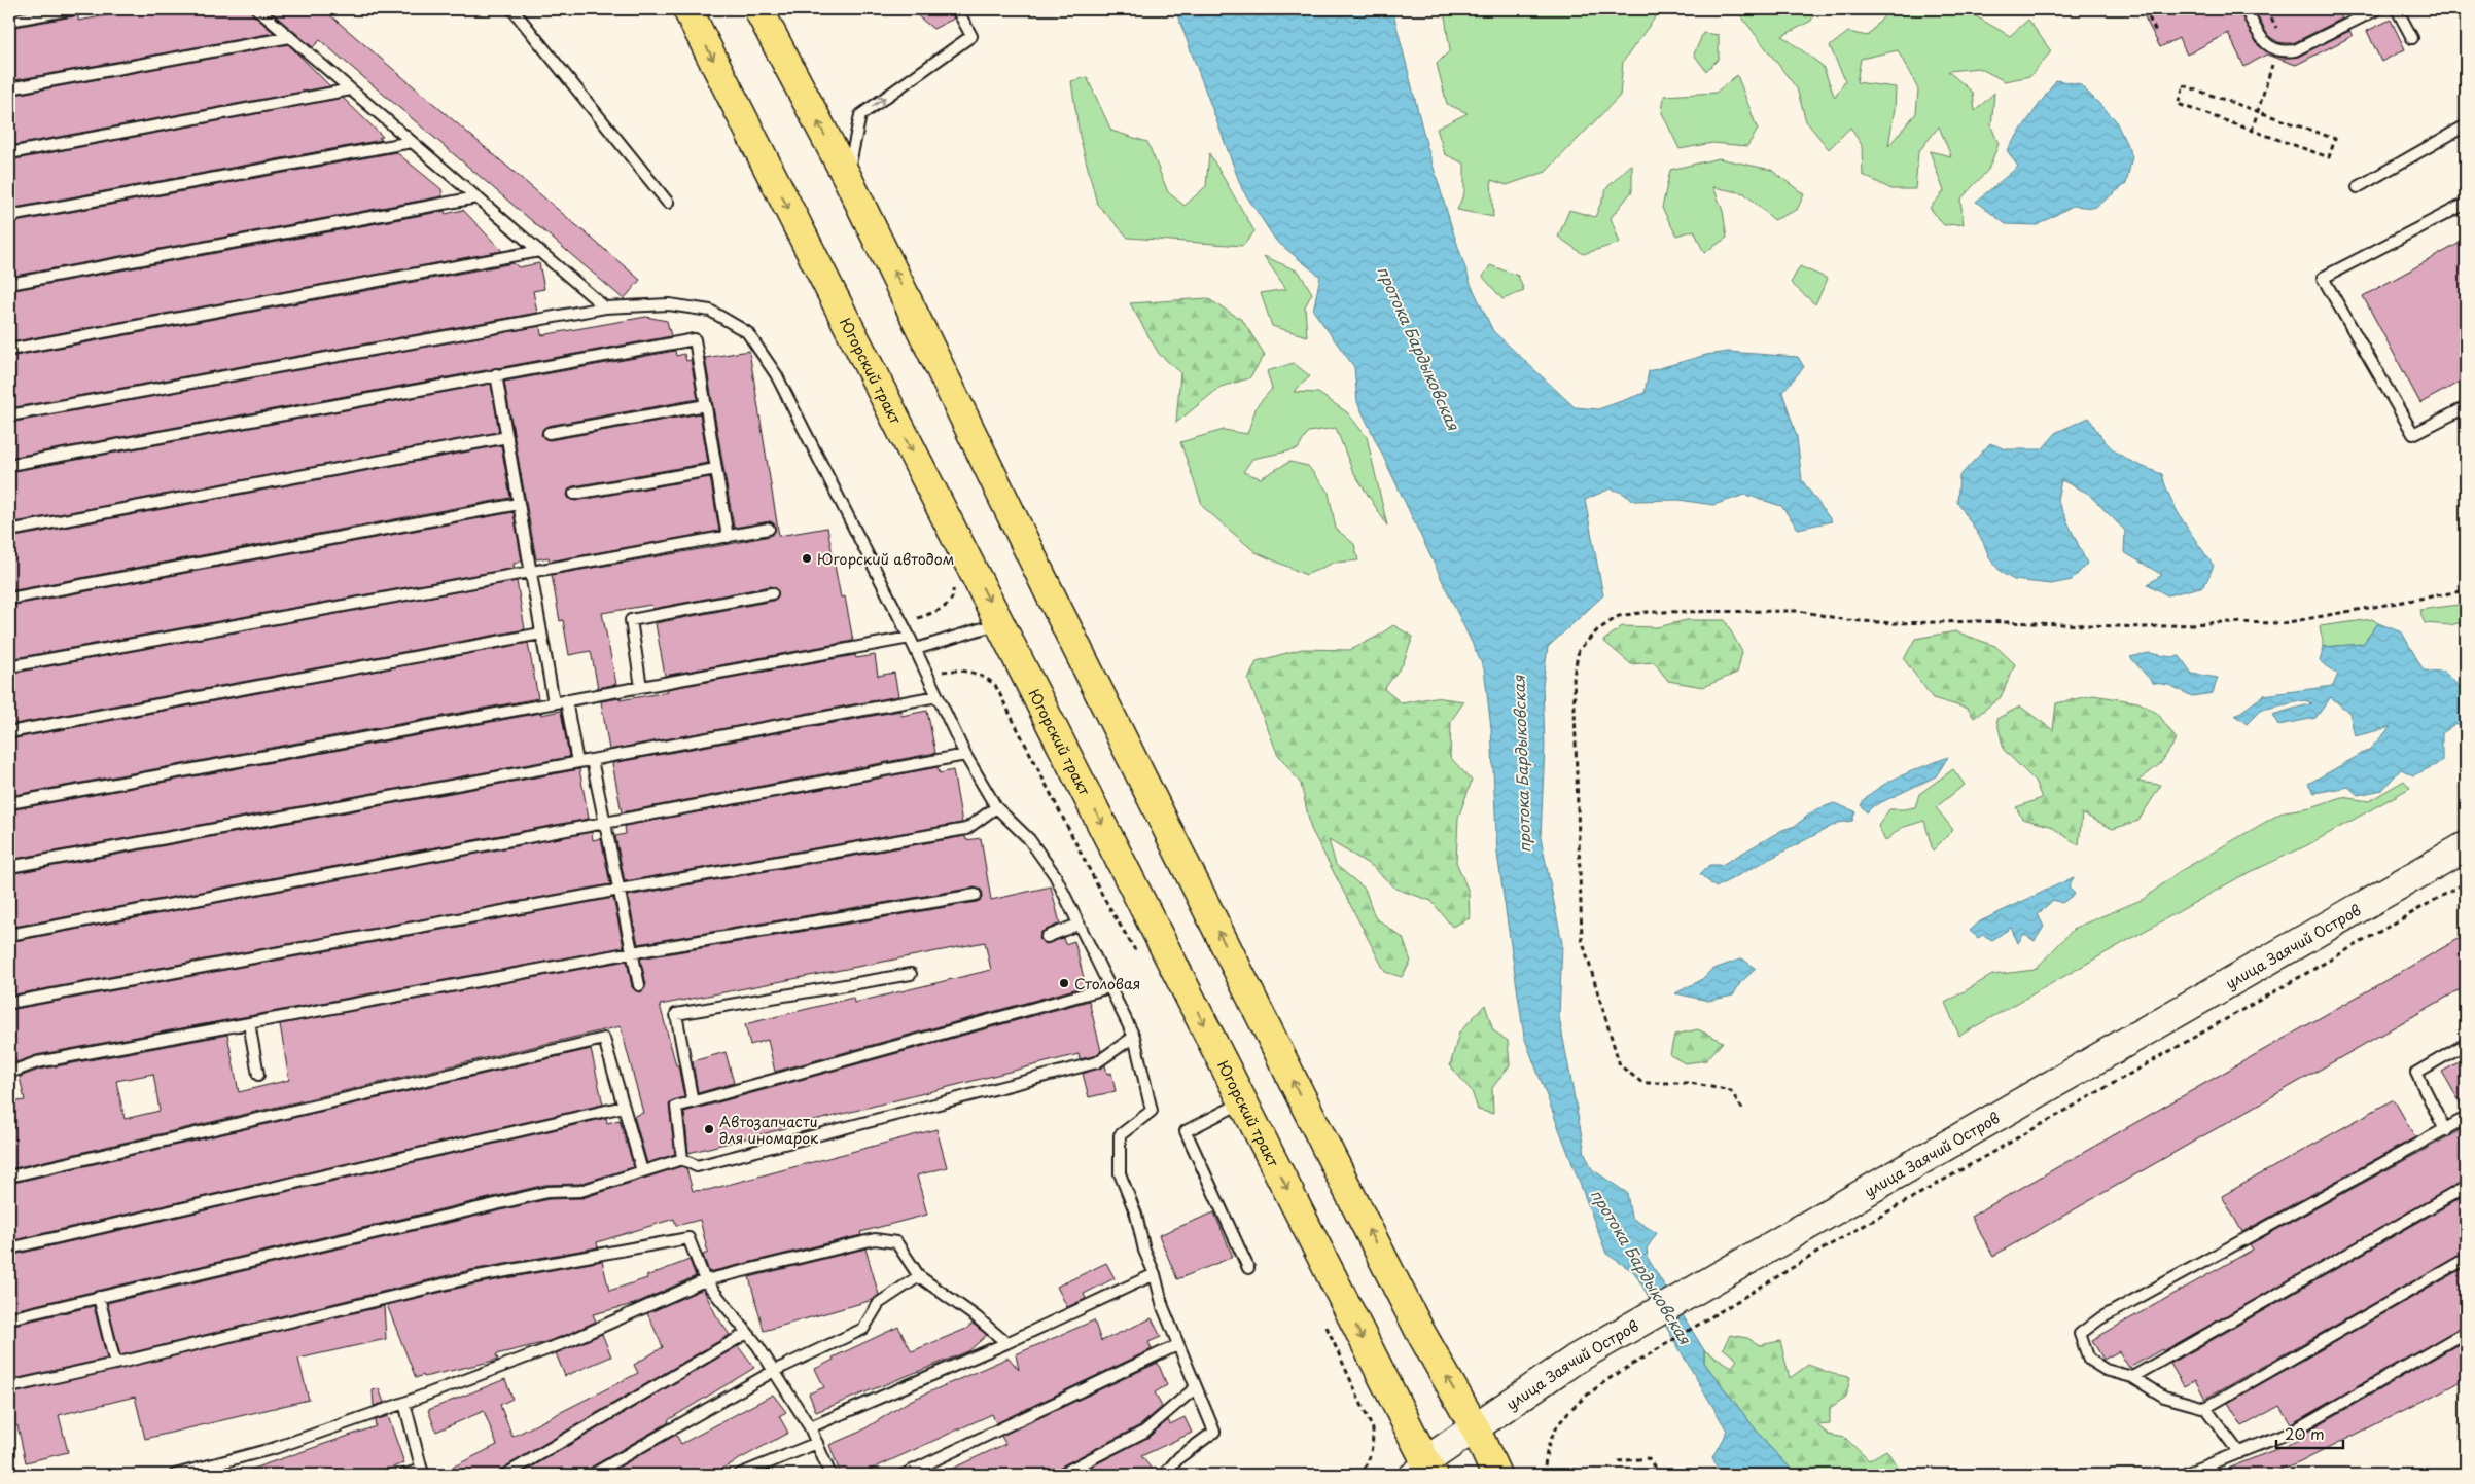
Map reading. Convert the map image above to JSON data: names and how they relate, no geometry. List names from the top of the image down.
{
  "streets": {
    "main road": ["Югорский тракт", "улица Заячий Остров"]
  },
  "crossings": [
    ["Югорский тракт", "улица Заячий Остров"]
  ],
  "water": ["протока Бардыковская"],
  "places": ["Югорский автодом", "Столовая", "Автозапчасти для иномарок"],
  "scale_bar": "20 m"
}
